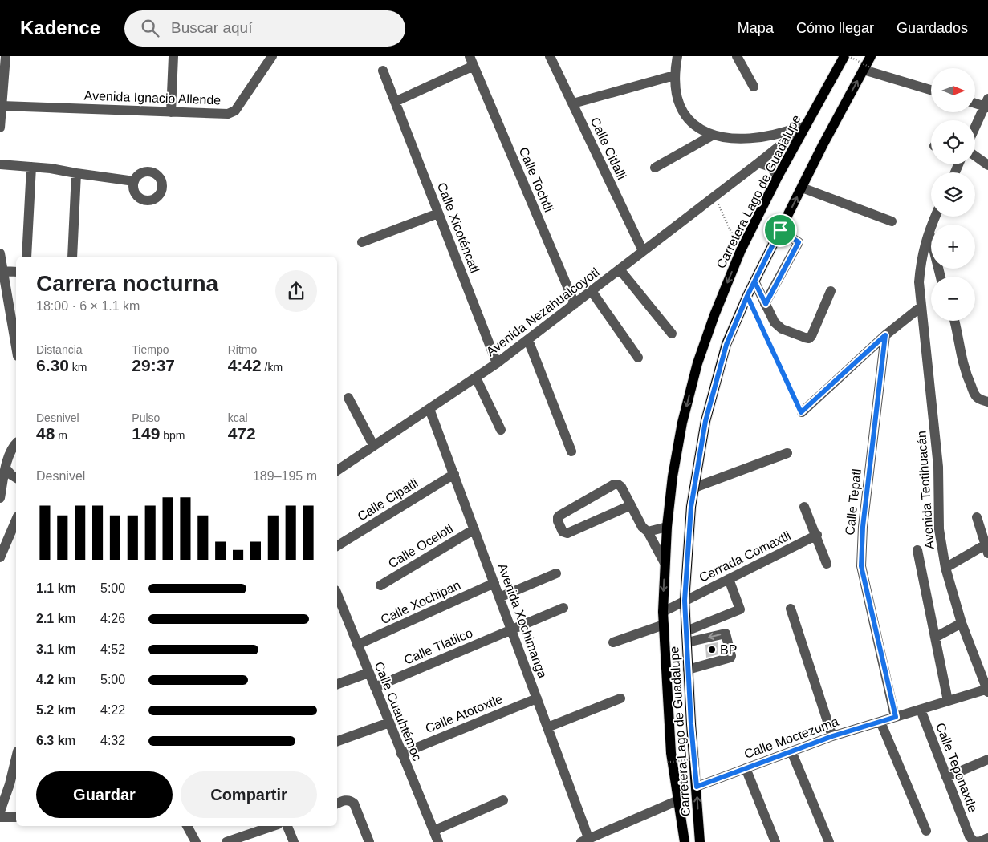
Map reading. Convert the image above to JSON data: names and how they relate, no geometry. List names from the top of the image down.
{
  "streets": {
    "main road": ["Carretera Lago de Guadalupe"],
    "street": [
      "Avenida Ignacio Allende",
      "Calle Citlalli",
      "Calle Tochtli",
      "Calle Xicoténcatl",
      "Avenida Nezahualcoyotl",
      "Avenida Teotihuacán",
      "Calle Cipatli",
      "Calle Tepatl",
      "Calle Ocelotl",
      "Cerrada Comaxtli",
      "Calle Xochipan",
      "Avenida Xochimanga",
      "Calle Tlatilco",
      "Calle Cuauhtémoc",
      "Calle Atotoxtle",
      "Calle Moctezuma",
      "Calle Teponaxtle"
    ]
  },
  "crossings": [
    ["Calle Citlalli", "Avenida Nezahualcoyotl"],
    ["Calle Tochtli", "Avenida Nezahualcoyotl"],
    ["Carretera Lago de Guadalupe", "Avenida Nezahualcoyotl"],
    ["Carretera Lago de Guadalupe", "Cerrada Comaxtli"],
    ["Carretera Lago de Guadalupe", "Calle Moctezuma"],
    ["Calle Xicoténcatl", "Avenida Nezahualcoyotl"],
    ["Avenida Nezahualcoyotl", "Avenida Xochimanga"],
    ["Avenida Teotihuacán", "Calle Moctezuma"],
    ["Calle Cipatli", "Avenida Xochimanga"],
    ["Calle Tepatl", "Calle Moctezuma"],
    ["Calle Ocelotl", "Avenida Xochimanga"],
    ["Calle Xochipan", "Avenida Xochimanga"],
    ["Calle Xochipan", "Calle Cuauhtémoc"],
    ["Avenida Xochimanga", "Calle Tlatilco"],
    ["Avenida Xochimanga", "Calle Atotoxtle"],
    ["Calle Tlatilco", "Calle Cuauhtémoc"],
    ["Calle Cuauhtémoc", "Calle Atotoxtle"],
    ["Calle Moctezuma", "Calle Teponaxtle"]
  ],
  "places": ["BP"],
  "north": "right",
  "page": {
    "header": "Kadence",
    "search": "Buscar aquí",
    "nav": ["Mapa", "Cómo llegar", "Guardados"],
    "map_buttons": ["+", "−"],
    "heading": ["Carrera nocturna", "18:00 · 6 × 1.1 km"],
    "stats": [
      ["Distancia", "6.30 km"],
      ["Tiempo", "29:37"],
      ["Ritmo", "4:42 /km"],
      ["Desnivel", "48 m"],
      ["Pulso", "149 bpm"],
      ["kcal", "472"]
    ],
    "chart": ["Desnivel", "189–195 m"],
    "list": [
      {
        "name": "1.1 km",
        "note": "5:00"
      },
      {
        "name": "2.1 km",
        "note": "4:26"
      },
      {
        "name": "3.1 km",
        "note": "4:52"
      },
      {
        "name": "4.2 km",
        "note": "5:00"
      },
      {
        "name": "5.2 km",
        "note": "4:22"
      },
      {
        "name": "6.3 km",
        "note": "4:32"
      }
    ],
    "buttons": ["Guardar", "Compartir"]
  }
}
